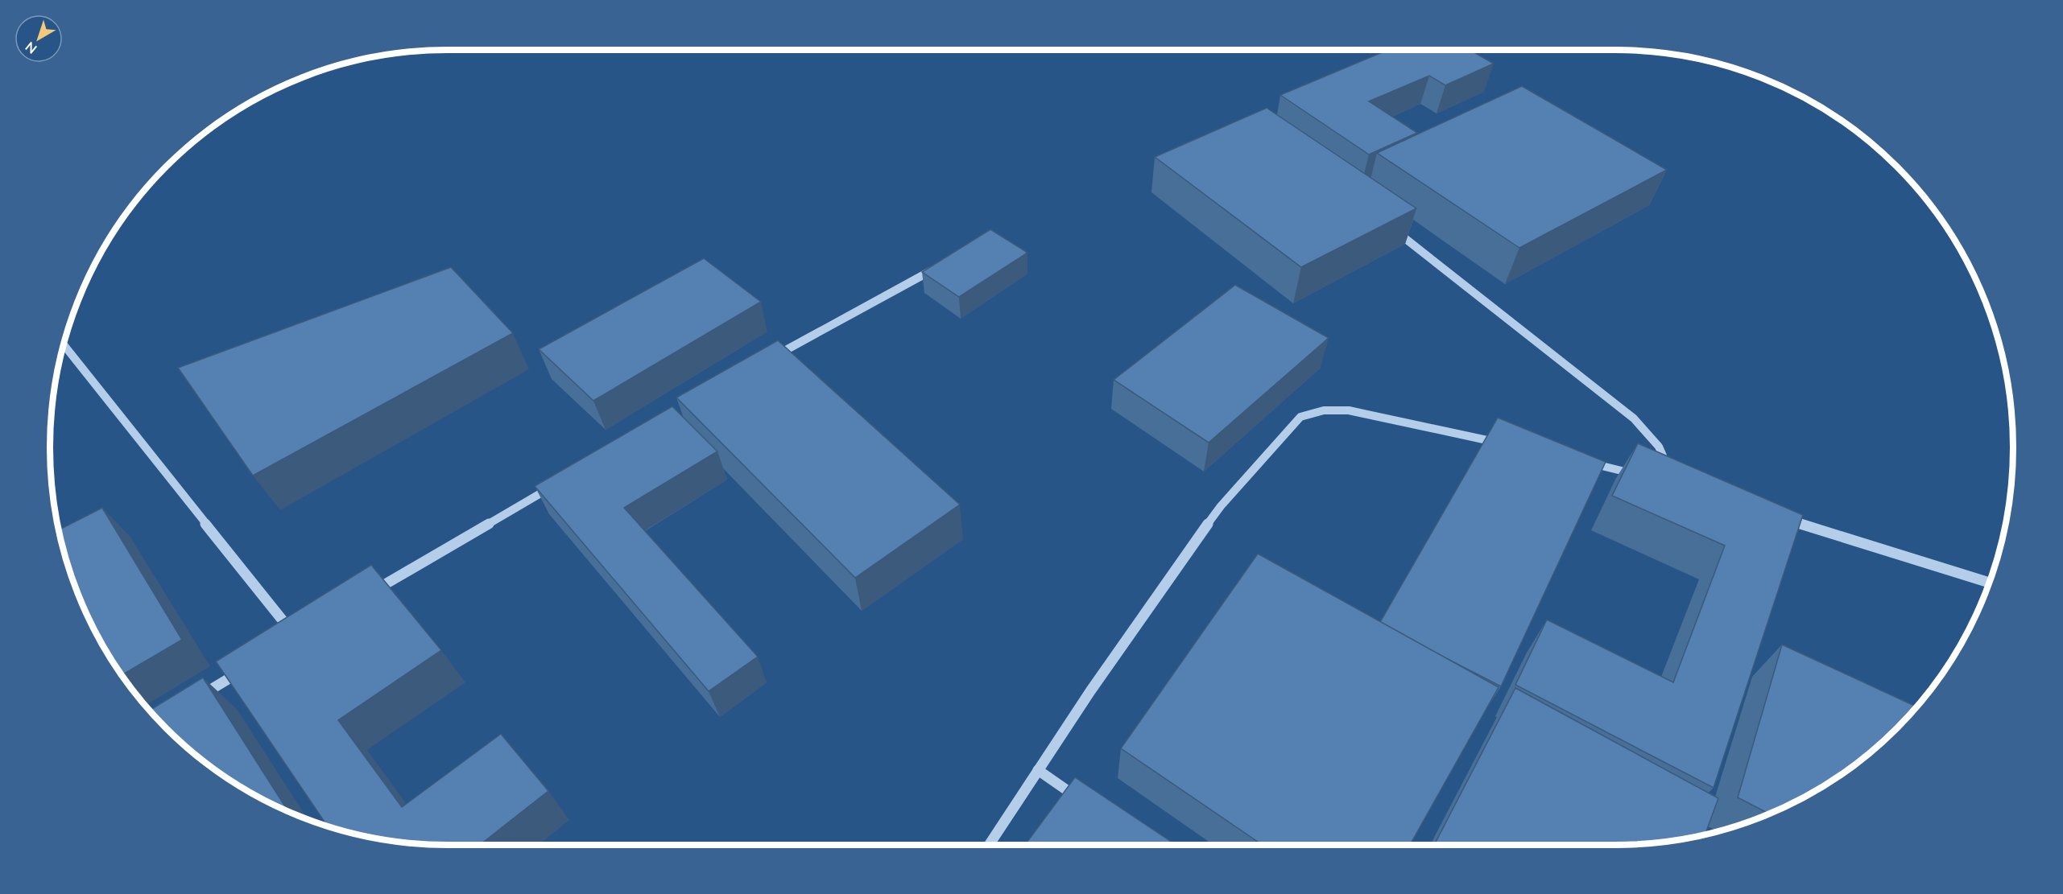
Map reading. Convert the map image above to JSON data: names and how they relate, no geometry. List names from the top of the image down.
{
  "north": "bottom left"
}
